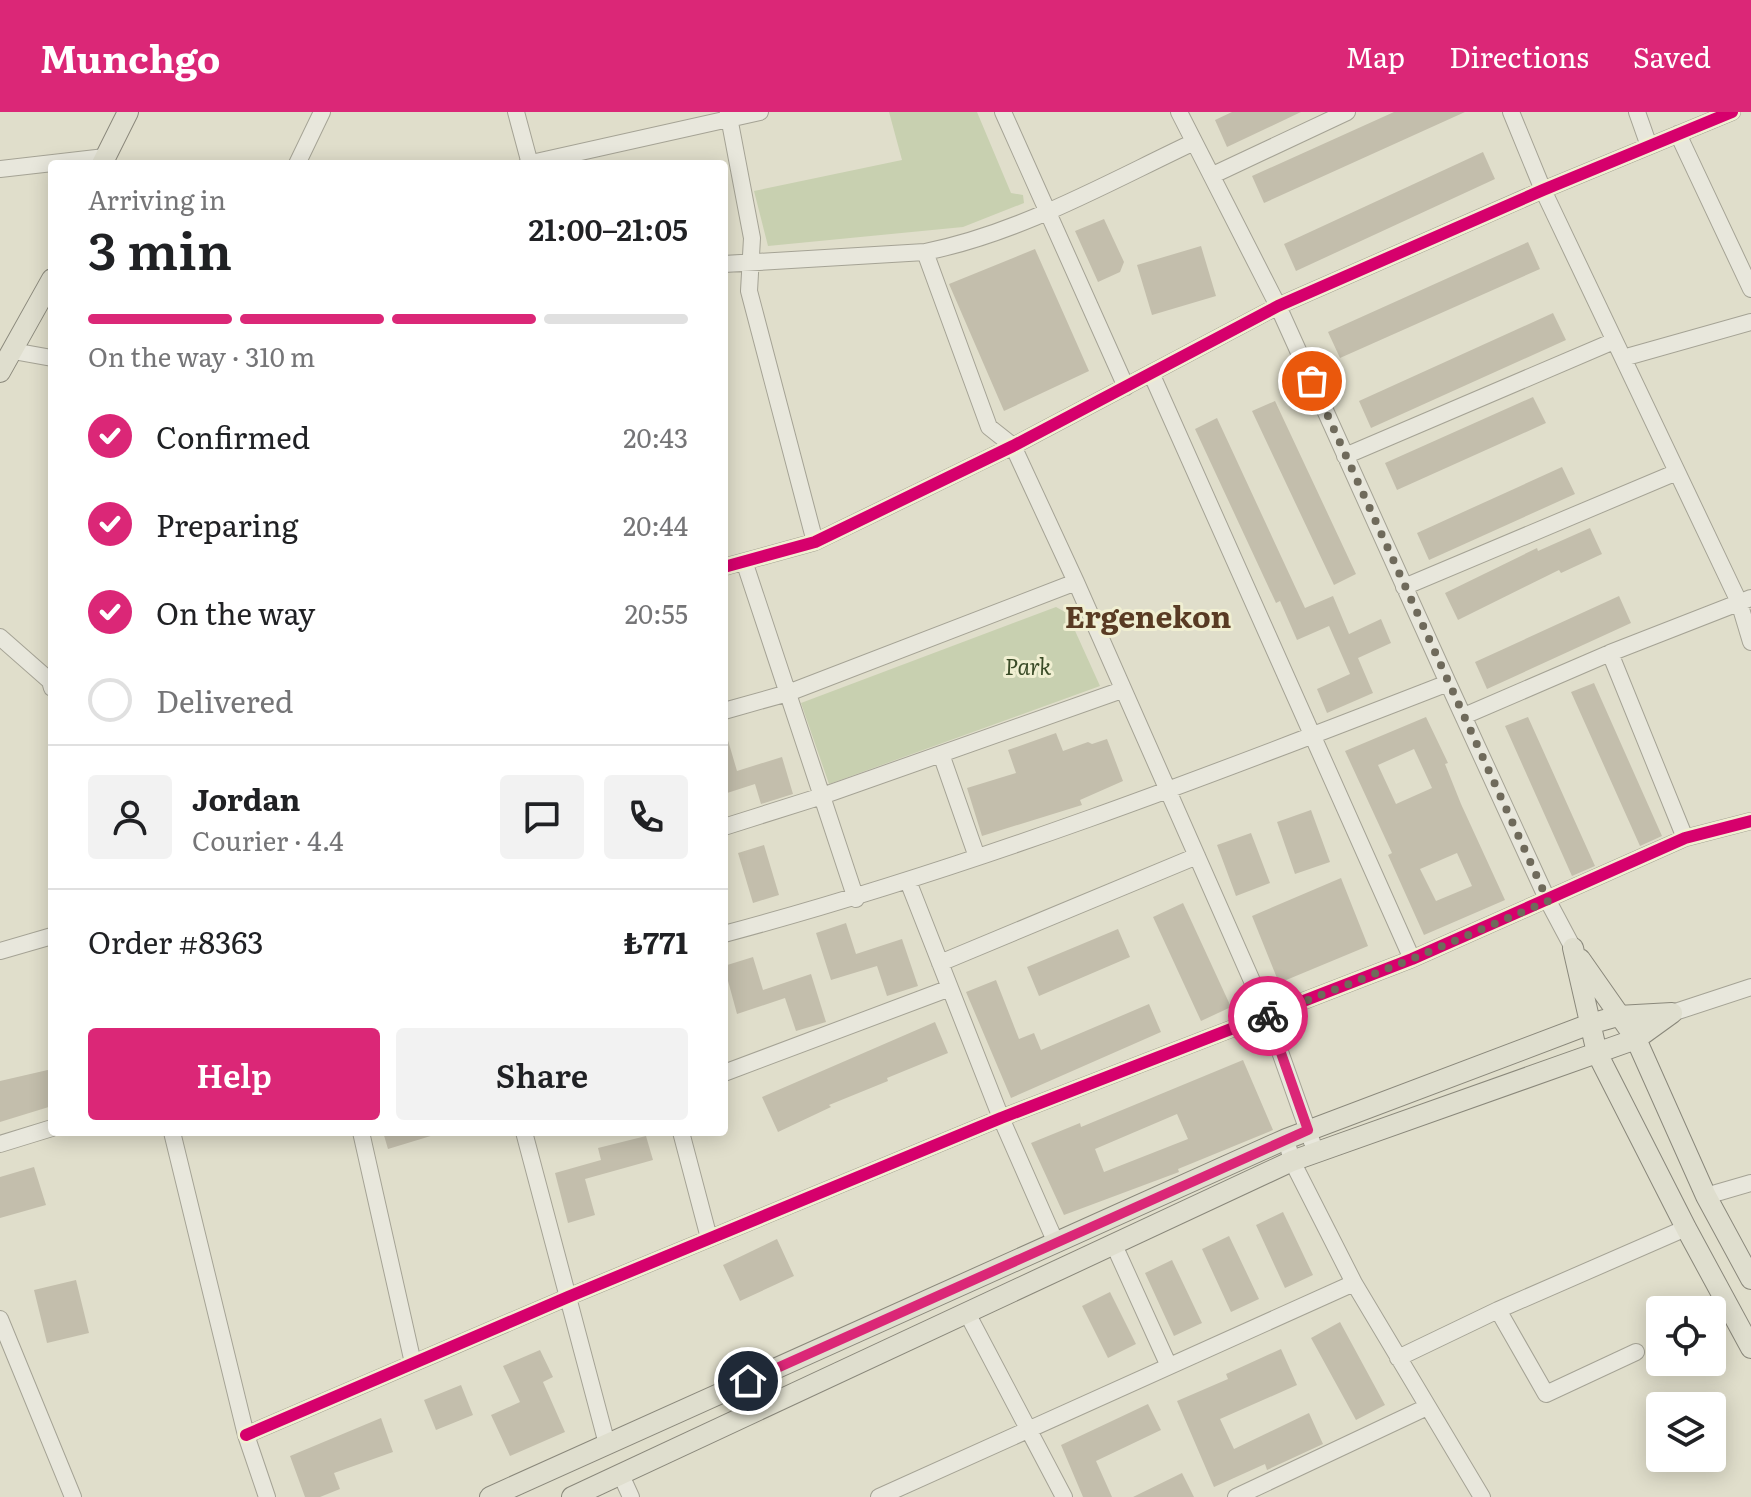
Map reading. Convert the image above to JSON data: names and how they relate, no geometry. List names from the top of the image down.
{
  "districts": ["Ergenekon"],
  "parks": ["Park"],
  "page": {
    "header": "Munchgo",
    "nav": ["Map", "Directions", "Saved"],
    "heading": ["3 min", "Arriving in", "21:00–21:05"],
    "panel": [
      "Jordan",
      "Courier · 4.4",
      "Order #8363",
      "₺771"
    ],
    "bar": "On the way · 310 m",
    "list": [
      ["Confirmed", "20:43"],
      ["Preparing", "20:44"],
      ["On the way", "20:55"],
      "Delivered"
    ],
    "buttons": ["Help", "Share"]
  }
}
